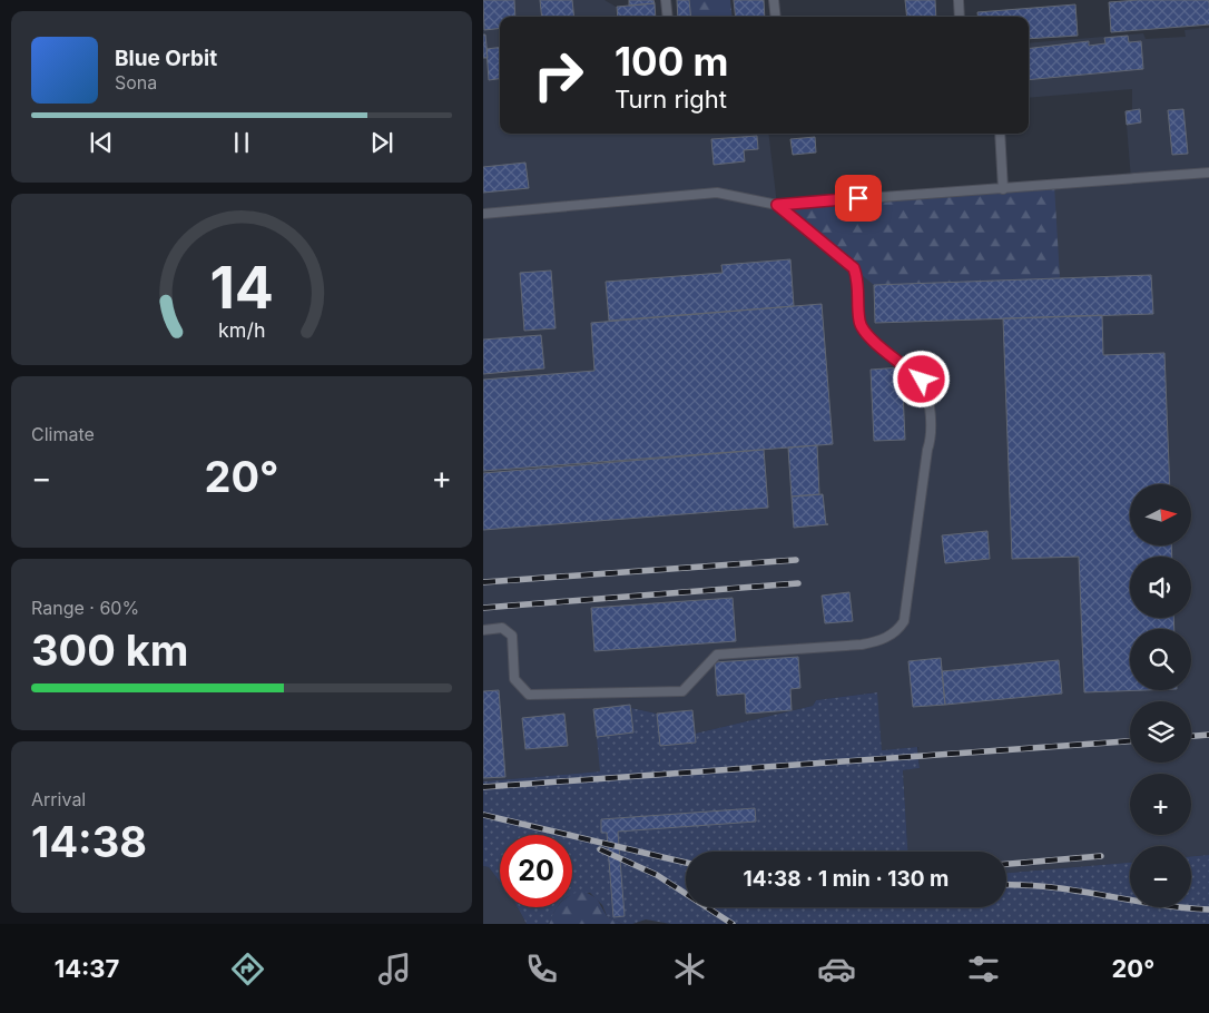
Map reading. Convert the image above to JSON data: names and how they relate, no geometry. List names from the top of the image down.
{
  "north": "right",
  "page": {
    "turn": ["100 m", "Turn right"],
    "song": ["Blue Orbit", "Sona"],
    "tile": [
      "Climate",
      ["Range · 60%", "300 km"],
      ["Arrival", "14:38"]
    ],
    "heat": ["−", "20°", "+"],
    "map_buttons": ["+", "−"],
    "limit": "20",
    "trip": "14:38 · 1 min · 130 m",
    "tabs": ["14:37", "20°"],
    "gauge": ["14", "km/h"]
  }
}
